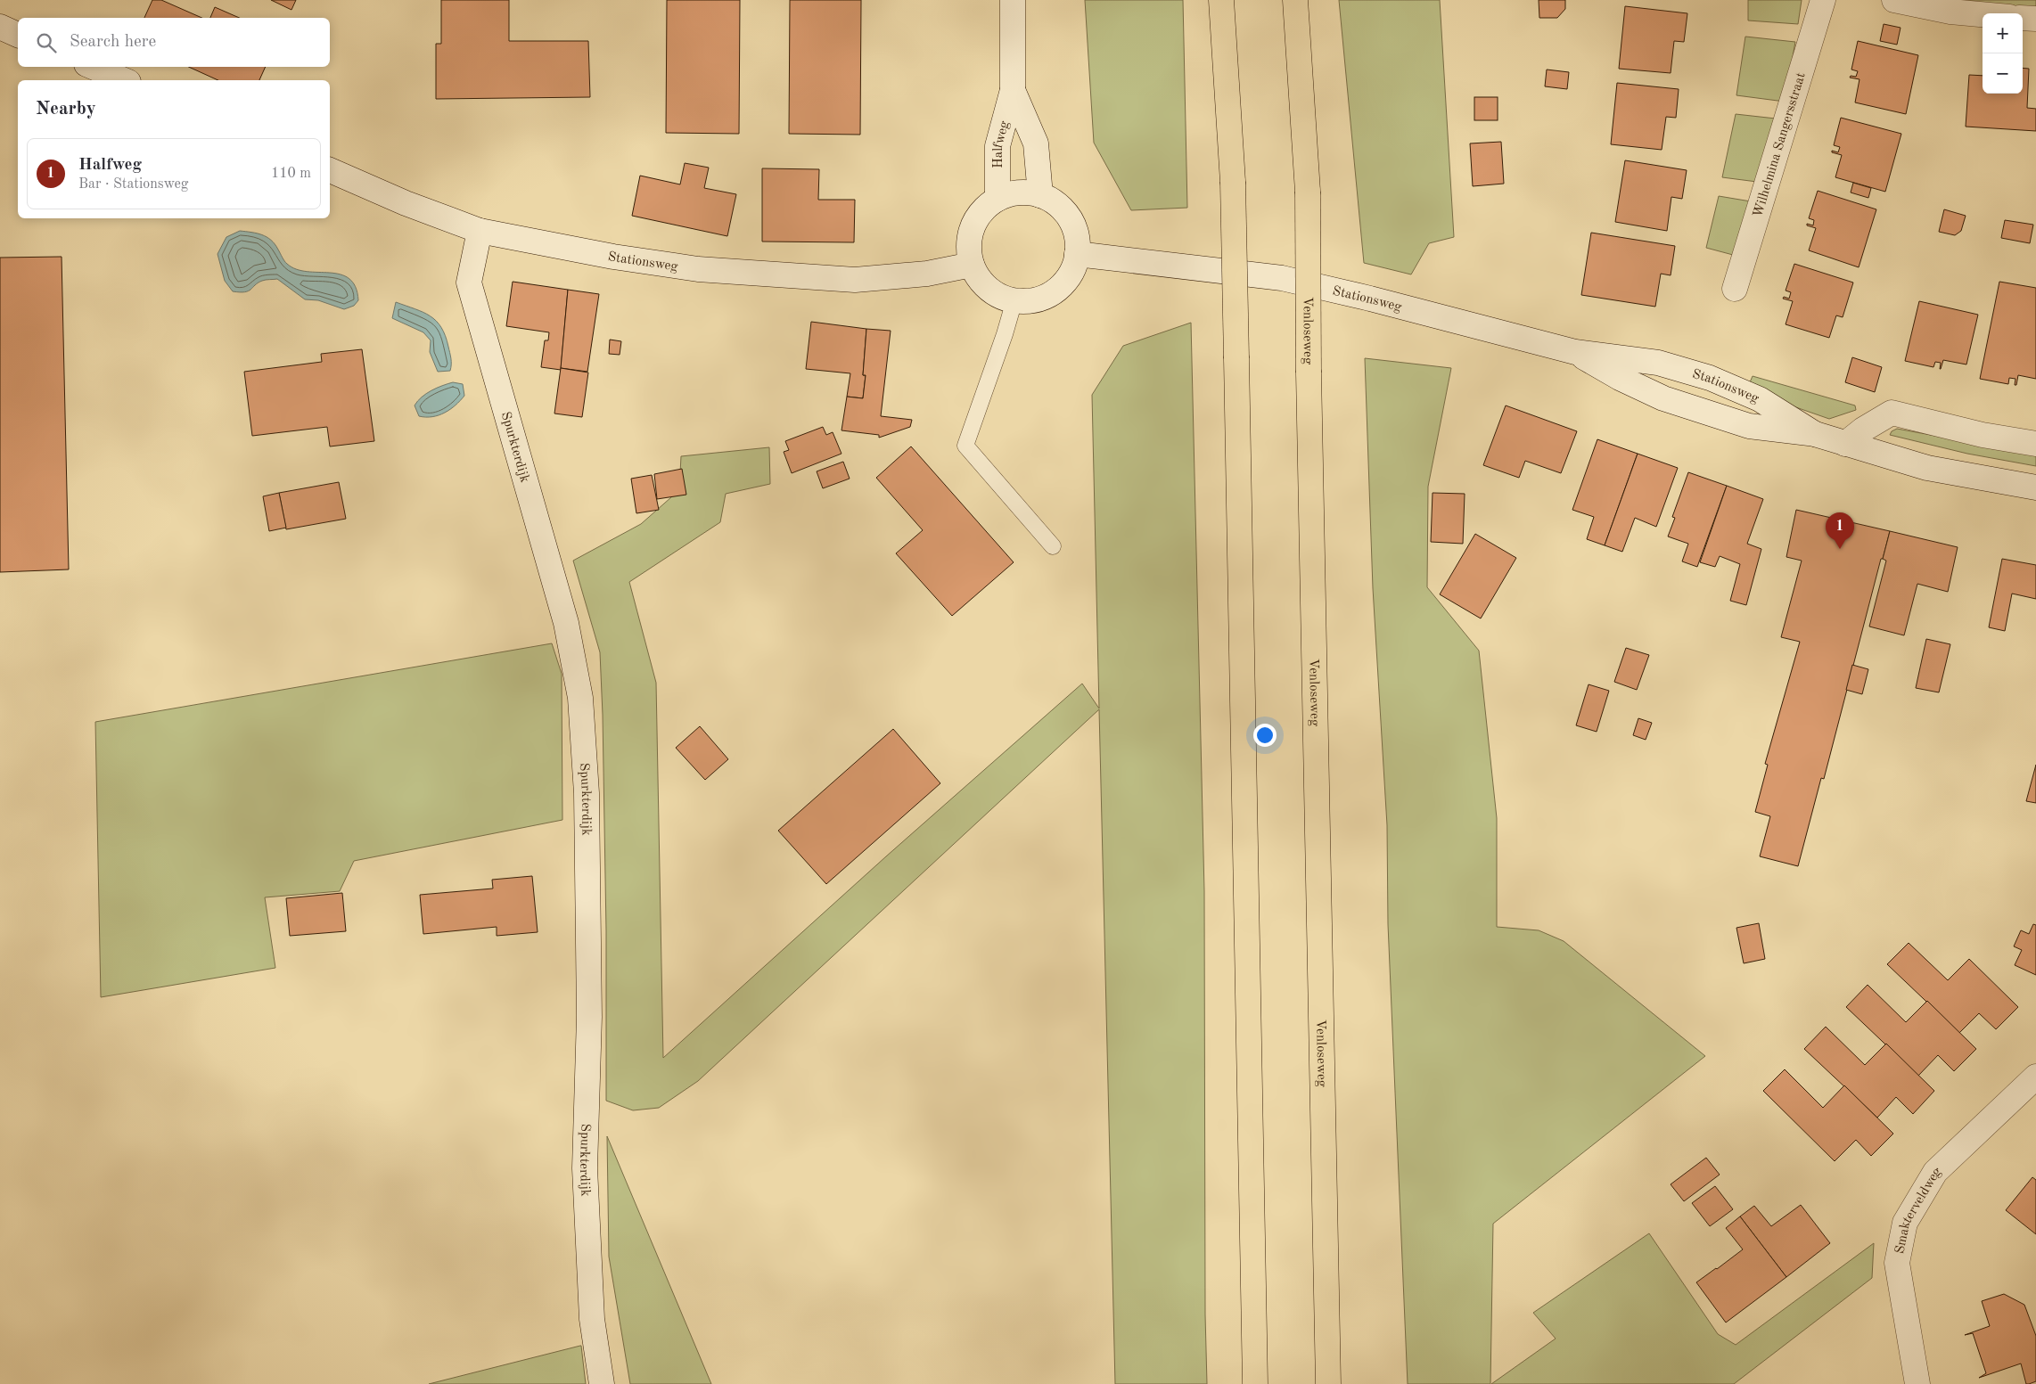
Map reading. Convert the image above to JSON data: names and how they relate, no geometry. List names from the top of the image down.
{
  "streets": {
    "highway": ["Venloseweg"],
    "street": [
      "Halfweg",
      "Wilhelmina Sangersstraat",
      "Stationsweg",
      "Spurkterdijk",
      "Smakterveldweg"
    ]
  },
  "crossings": [
    ["Halfweg", "Stationsweg"],
    ["Stationsweg", "Spurkterdijk"]
  ],
  "page": {
    "map_buttons": ["+", "−"],
    "search": "Search here",
    "heading": "Nearby",
    "list": [
      {
        "mark": "1",
        "name": "Halfweg",
        "note": "Bar · Stationsweg",
        "value": "110 m"
      }
    ],
    "pins": "1"
  }
}
